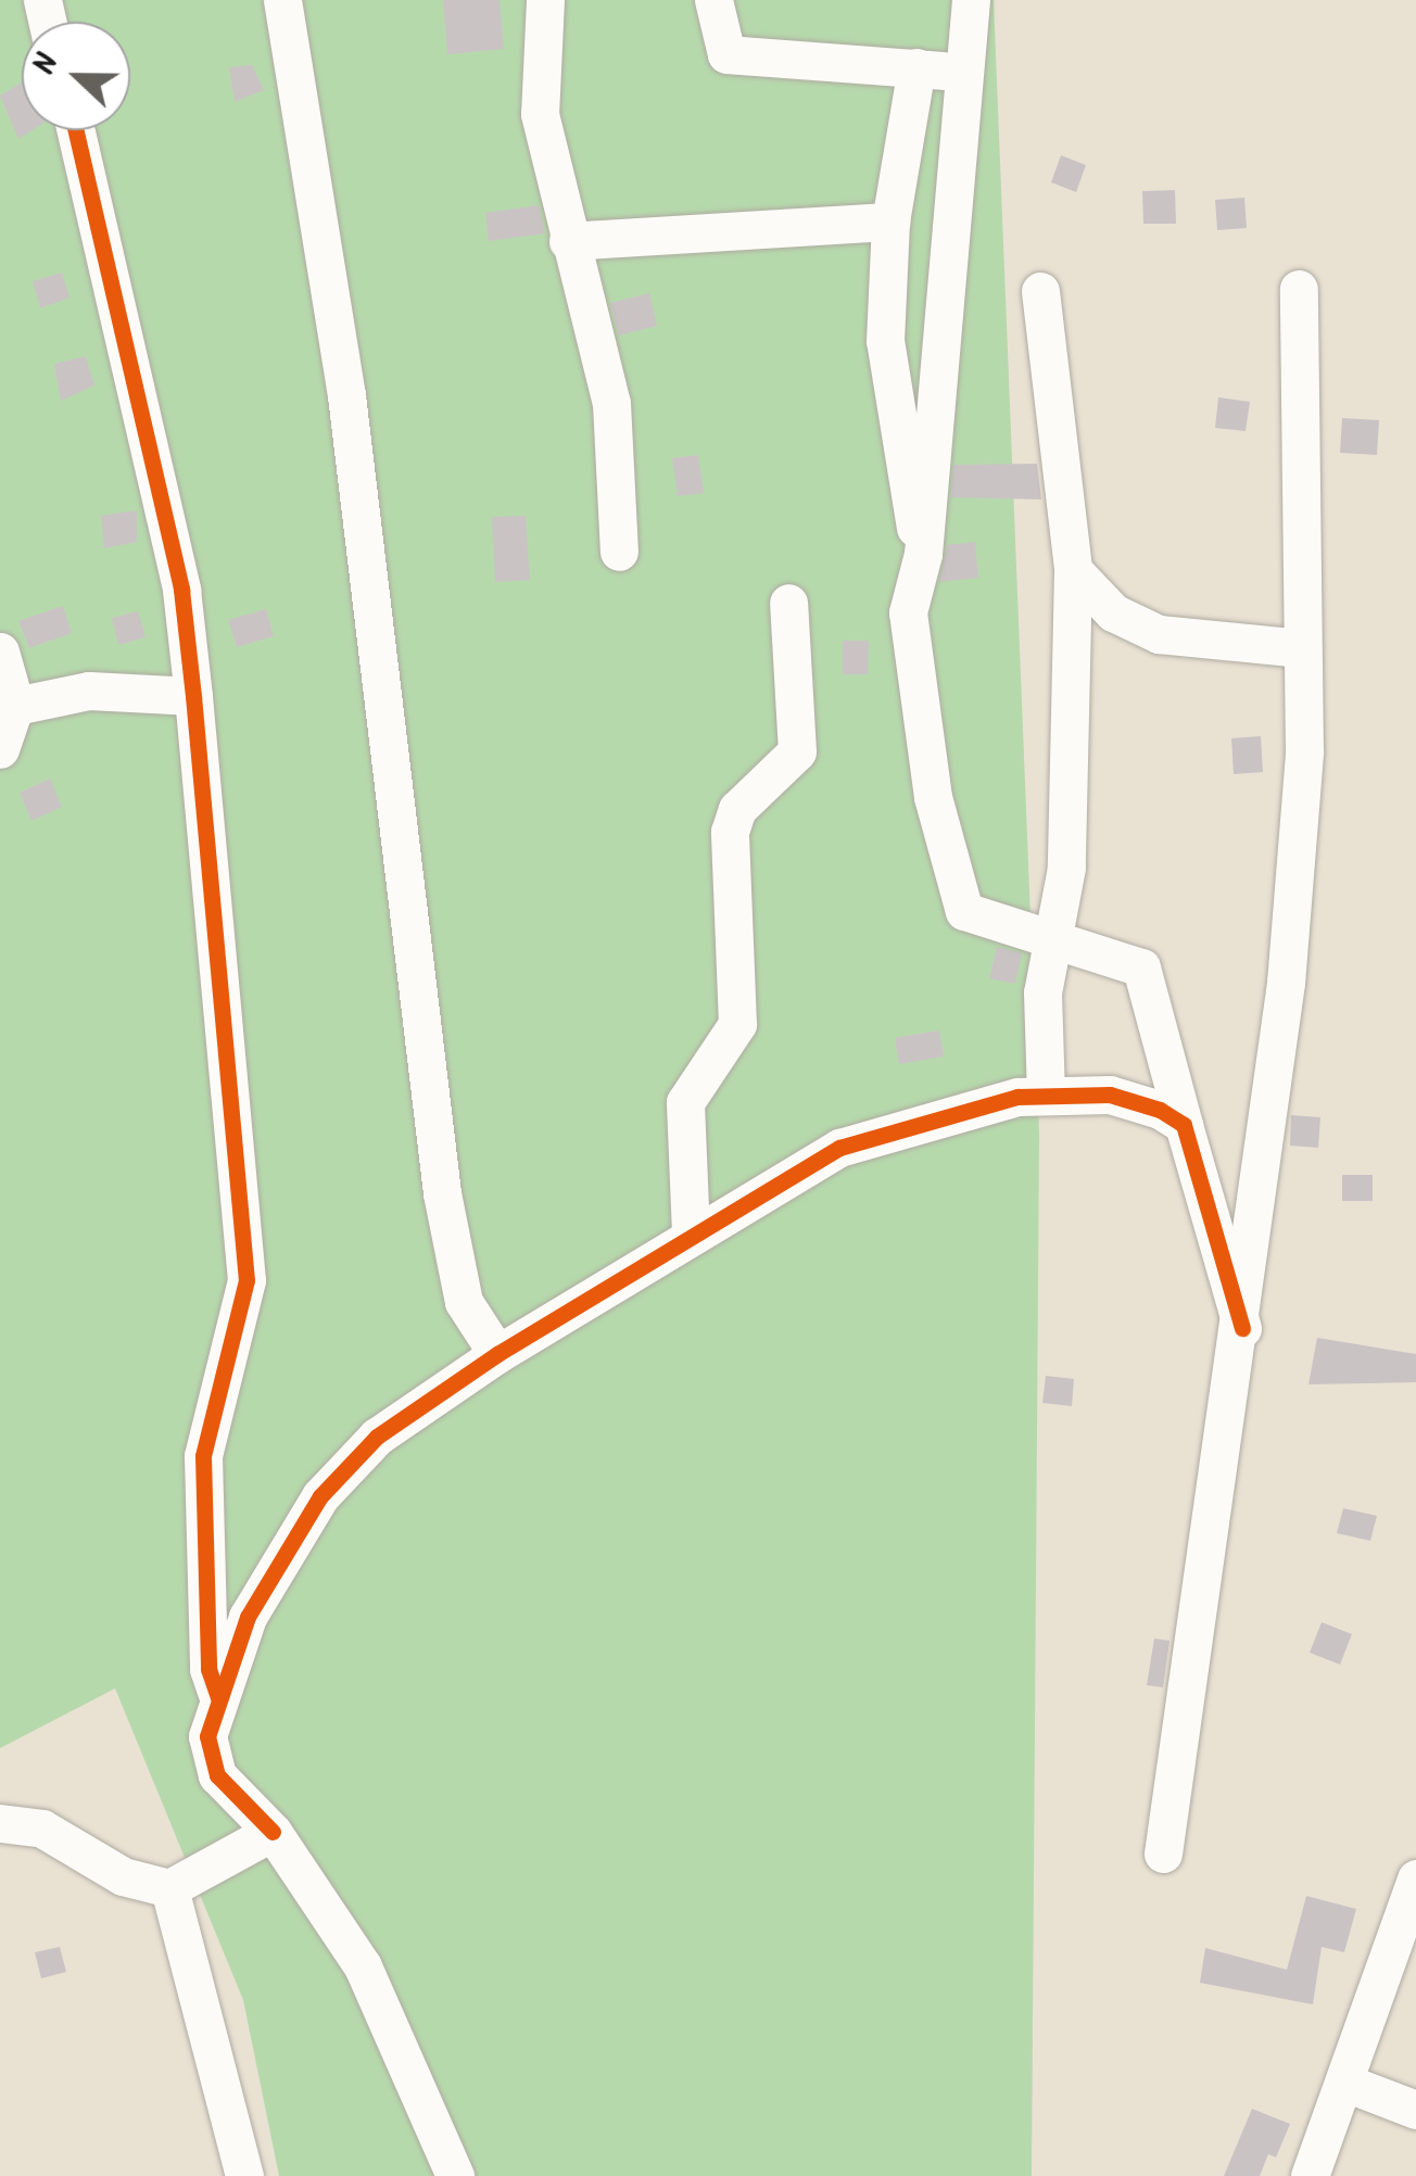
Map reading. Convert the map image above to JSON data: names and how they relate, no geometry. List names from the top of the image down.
{
  "north": "left"
}
